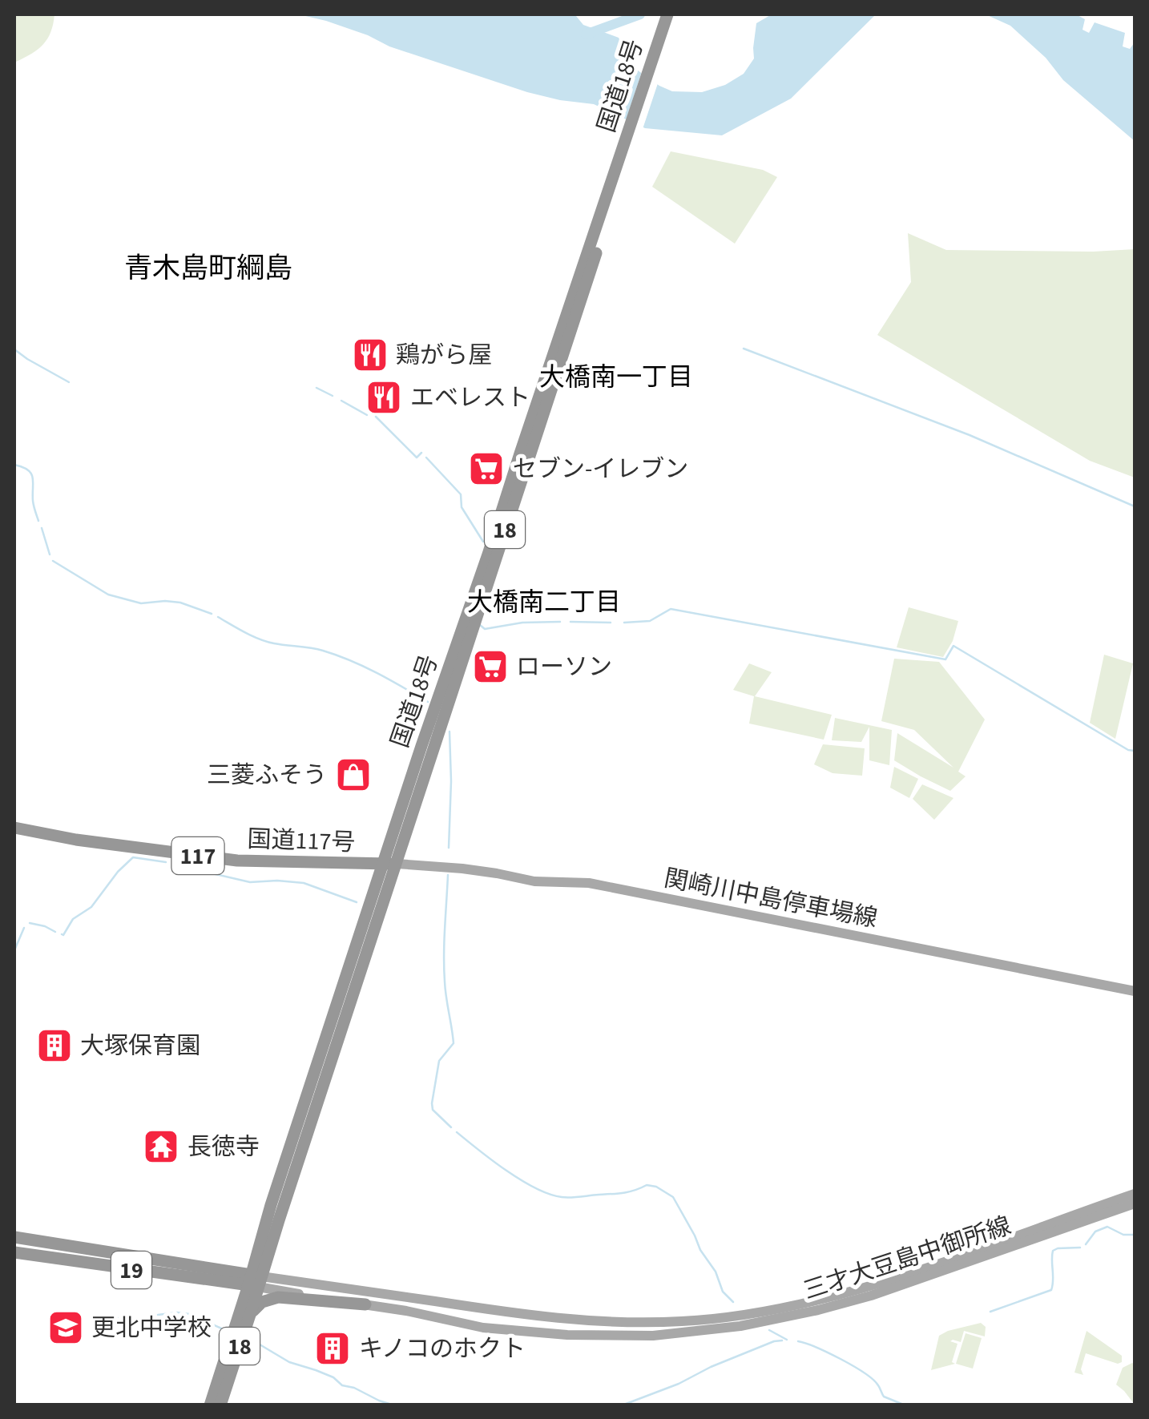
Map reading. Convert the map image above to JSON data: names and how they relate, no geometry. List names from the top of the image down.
{
  "streets": {
    "highway": [
      "国道18号",
      "18",
      "国道117号",
      "117",
      "19"
    ],
    "main road": ["関崎川中島停車場線", "三才大豆島中御所線"]
  },
  "crossings": [
    ["国道18号", "国道117号"],
    ["国道18号", "関崎川中島停車場線"],
    ["国道18号", "三才大豆島中御所線"],
    ["国道18号", "19"],
    ["国道117号", "関崎川中島停車場線"],
    ["三才大豆島中御所線", "19"]
  ],
  "districts": ["青木島町綱島", "大橋南一丁目", "大橋南二丁目"],
  "places": {
    "restaurant": ["鶏がら屋", "エベレスト"],
    "supermarket": ["セブン-イレブン", "ローソン"],
    "shop": ["三菱ふそう"],
    "building": ["大塚保育園", "キノコのホクト"],
    "temple": ["長徳寺"],
    "school or university": ["更北中学校"]
  }
}
